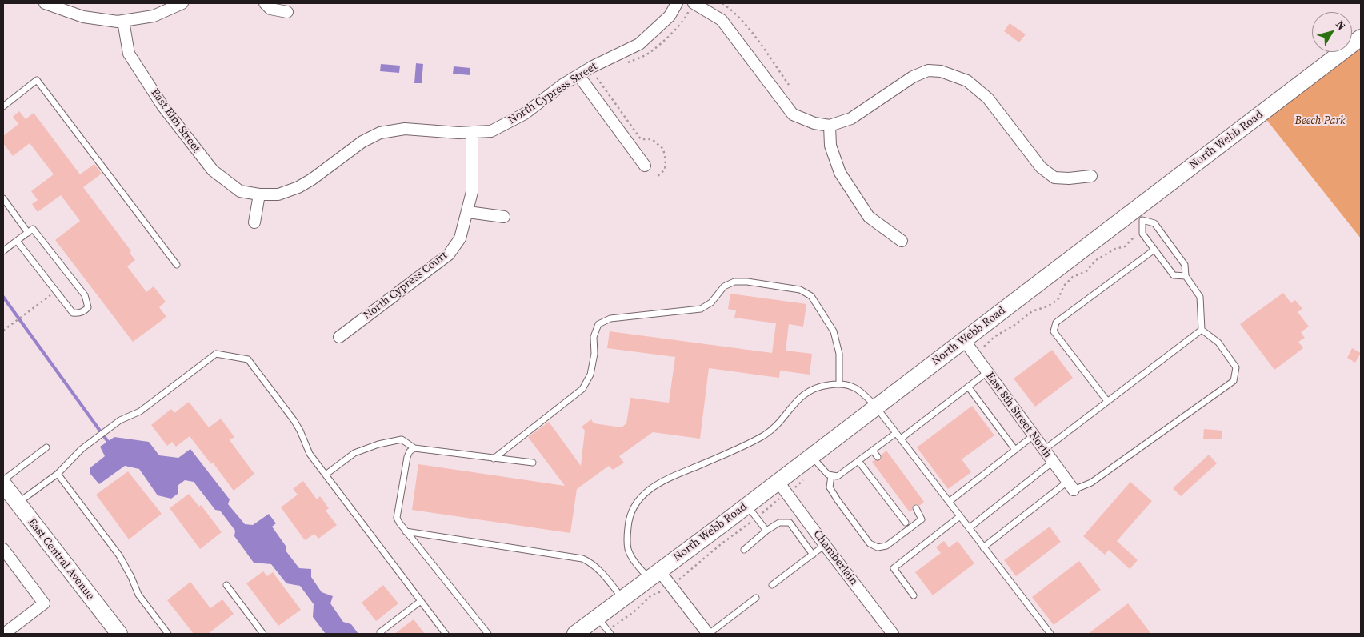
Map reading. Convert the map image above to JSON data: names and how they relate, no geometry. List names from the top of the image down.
{
  "streets": {
    "main road": ["North Webb Road", "East Central Avenue"],
    "street": [
      "North Cypress Street",
      "East Elm Street",
      "North Cypress Court",
      "East 8th Street North",
      "Chamberlain"
    ]
  },
  "crossings": [
    ["North Cypress Street", "East Elm Street"],
    ["North Cypress Street", "North Cypress Court"],
    ["North Webb Road", "East 8th Street North"],
    ["North Webb Road", "Chamberlain"]
  ],
  "parks": ["Beech Park"],
  "north": "top right"
}
